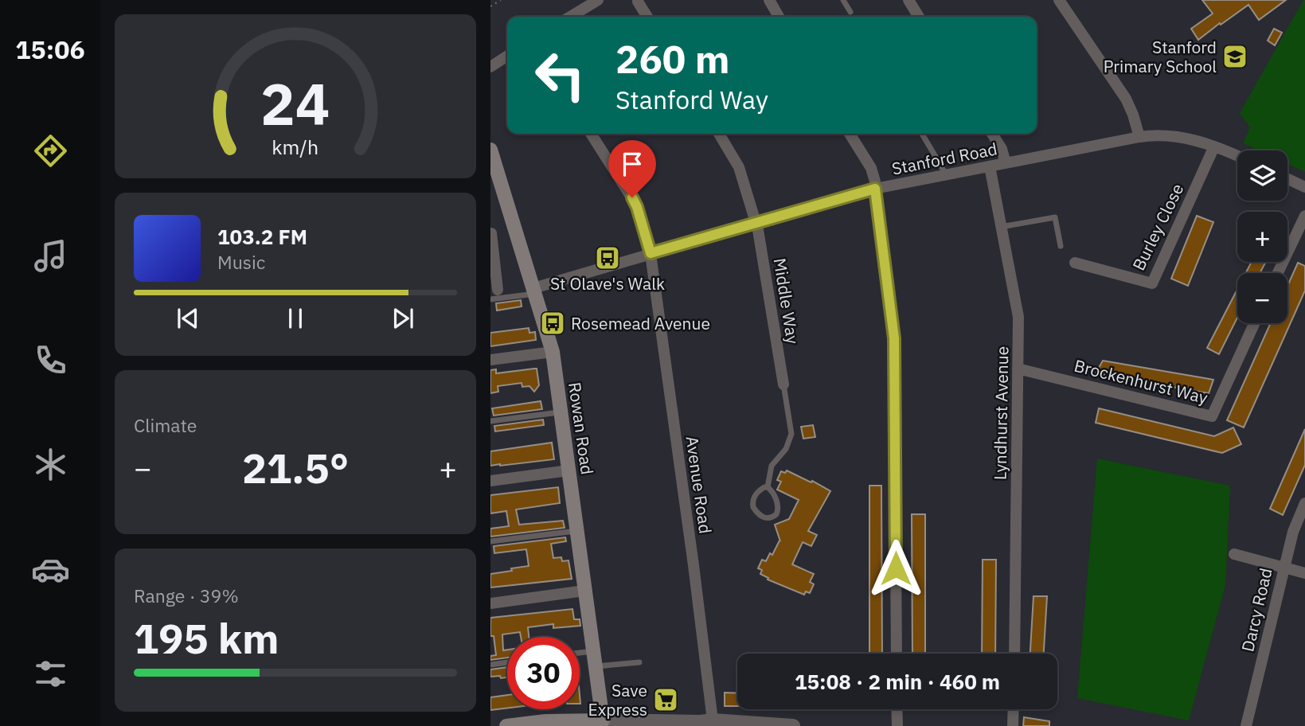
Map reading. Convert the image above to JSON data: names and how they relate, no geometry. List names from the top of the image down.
{
  "streets": {
    "main road": ["Rowan Road"],
    "street": [
      "Stanford Road",
      "Burley Close",
      "Middle Way",
      "Brockenhurst Way",
      "Lyndhurst Avenue",
      "Avenue Road",
      "Darcy Road"
    ]
  },
  "crossings": [
    ["Stanford Road", "Burley Close"],
    ["Stanford Road", "Middle Way"],
    ["Stanford Road", "Lyndhurst Avenue"],
    ["Stanford Road", "Rowan Road"],
    ["Stanford Road", "Avenue Road"],
    ["Brockenhurst Way", "Lyndhurst Avenue"]
  ],
  "places": {
    "school or university": ["Stanford Primary School"],
    "bus stop": ["St Olave's Walk", "Rosemead Avenue"],
    "supermarket": ["Save Express"]
  },
  "page": {
    "tabs": "15:06",
    "turn": ["260 m", "Stanford Way"],
    "map_buttons": ["+", "−"],
    "song": ["103.2 FM", "Music"],
    "tile": [
      "Climate",
      ["Range · 39%", "195 km"]
    ],
    "heat": ["−", "21.5°", "+"],
    "limit": "30",
    "trip": "15:08 · 2 min · 460 m",
    "gauge": ["24", "km/h"]
  }
}
